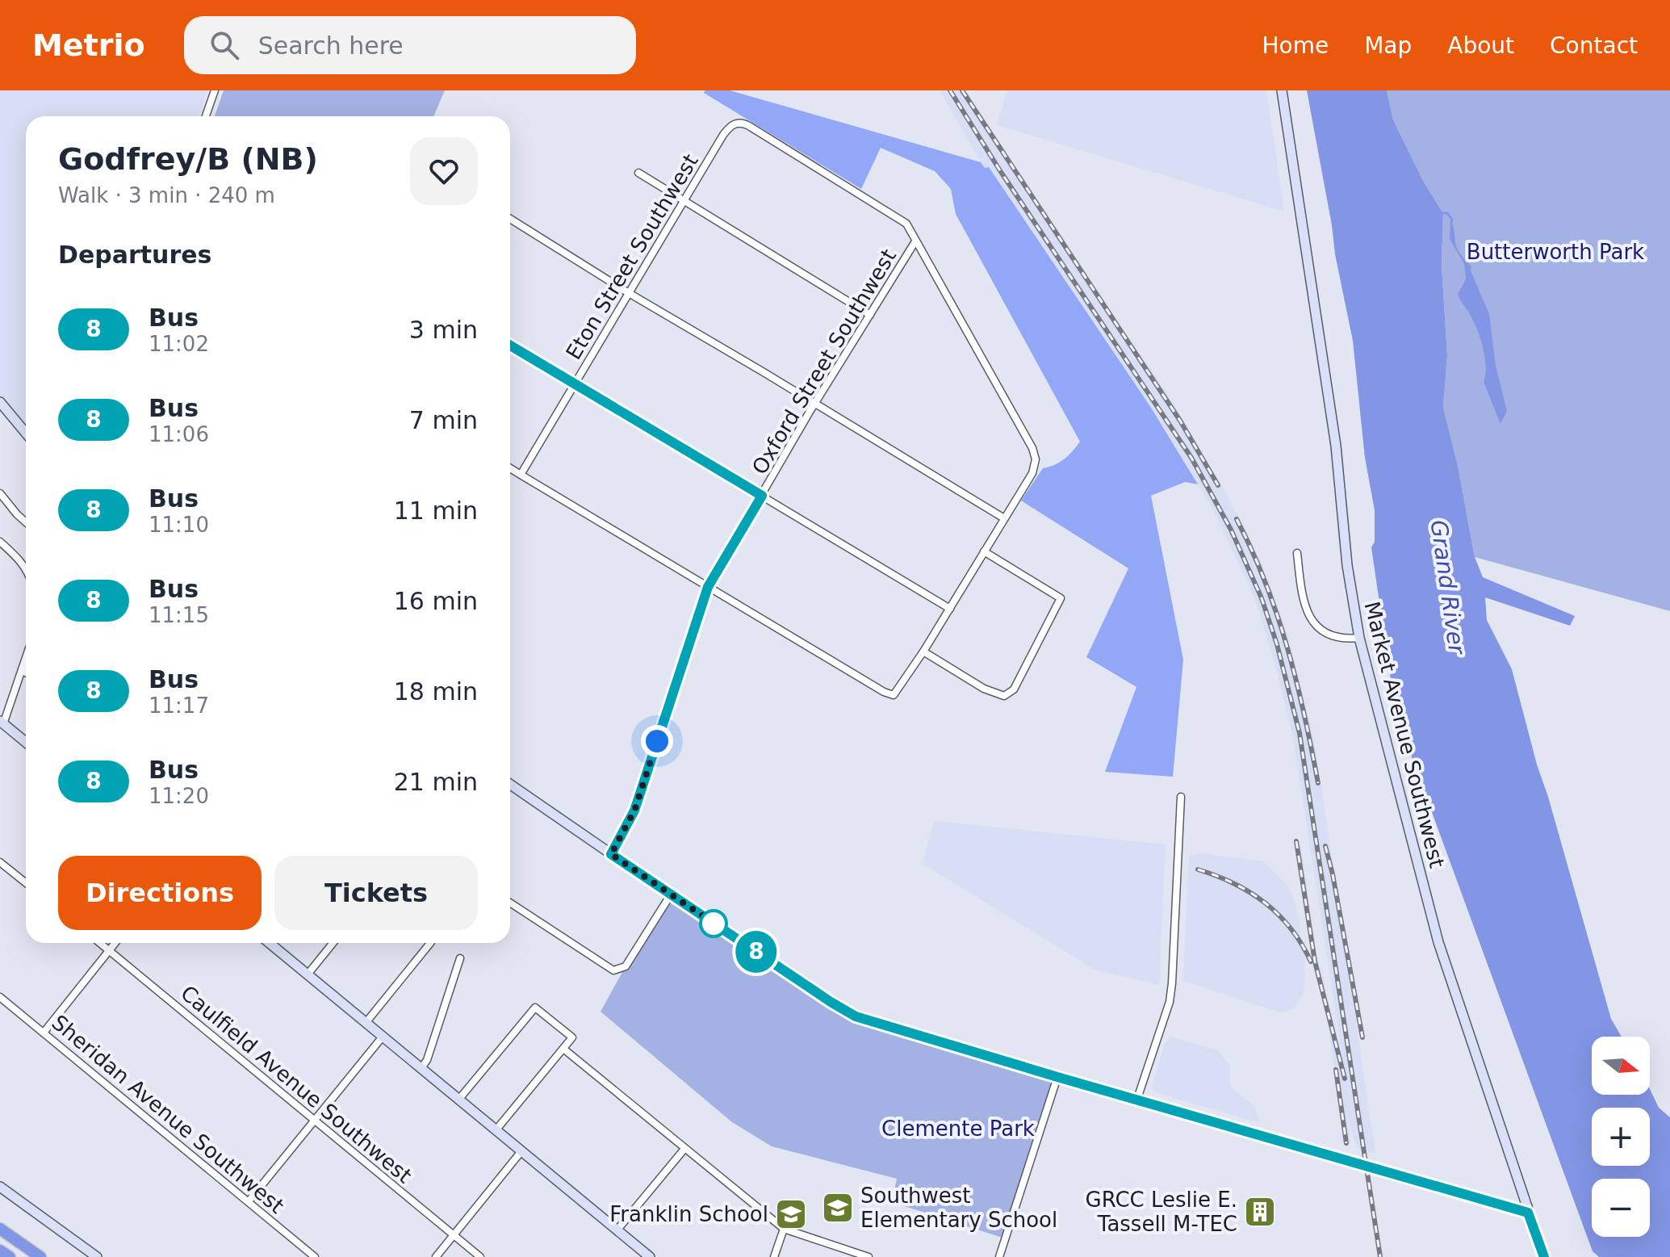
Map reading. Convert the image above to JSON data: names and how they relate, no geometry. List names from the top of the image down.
{
  "streets": {
    "main road": ["Market Avenue Southwest"],
    "street": [
      "Eton Street Southwest",
      "Oxford Street Southwest",
      "Caulfield Avenue Southwest",
      "Sheridan Avenue Southwest"
    ]
  },
  "crossings": [
    ["Eton Street Southwest", "Oxford Street Southwest"]
  ],
  "water": ["Grand River"],
  "parks": ["Butterworth Park", "Clemente Park"],
  "places": {
    "school or university": ["Southwest Elementary School", "Franklin School"],
    "building": ["GRCC Leslie E. Tassell M-TEC"]
  },
  "lines": ["bus line 8"],
  "north": "right",
  "page": {
    "header": "Metrio",
    "search": "Search here",
    "nav": [
      "Home",
      "Map",
      "About",
      "Contact"
    ],
    "on_map": "8",
    "heading": [
      ["Godfrey/B (NB)", "Walk · 3 min · 240 m"],
      "Departures"
    ],
    "list": [
      {
        "mark": "8",
        "name": "Bus",
        "note": "11:02",
        "value": "3 min"
      },
      {
        "mark": "8",
        "name": "Bus",
        "note": "11:06",
        "value": "7 min"
      },
      {
        "mark": "8",
        "name": "Bus",
        "note": "11:10",
        "value": "11 min"
      },
      {
        "mark": "8",
        "name": "Bus",
        "note": "11:15",
        "value": "16 min"
      },
      {
        "mark": "8",
        "name": "Bus",
        "note": "11:17",
        "value": "18 min"
      },
      {
        "mark": "8",
        "name": "Bus",
        "note": "11:20",
        "value": "21 min"
      }
    ],
    "buttons": ["Directions", "Tickets"],
    "map_buttons": ["+", "−"]
  }
}
